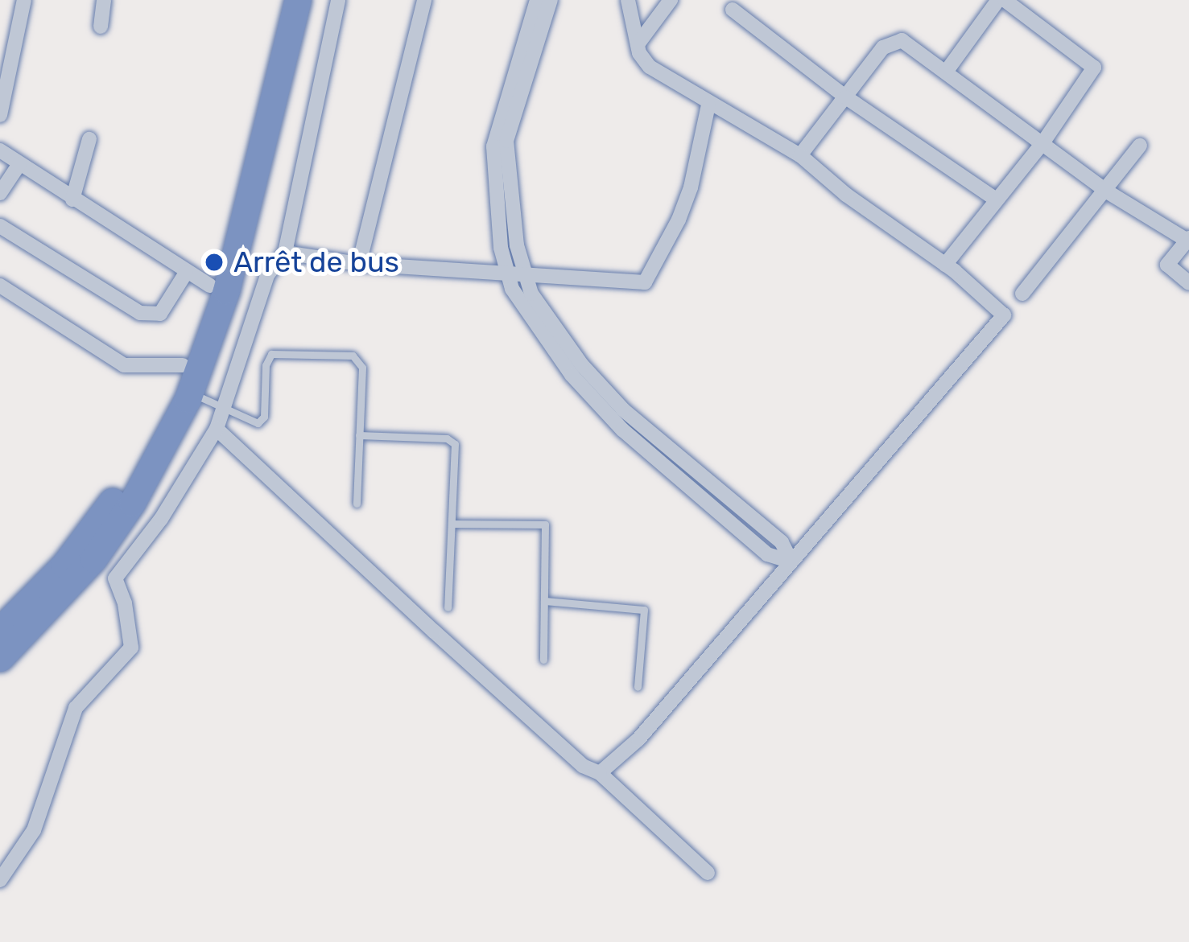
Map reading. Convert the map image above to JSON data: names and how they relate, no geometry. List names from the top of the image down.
{
  "places": ["Arrêt de bus"]
}
